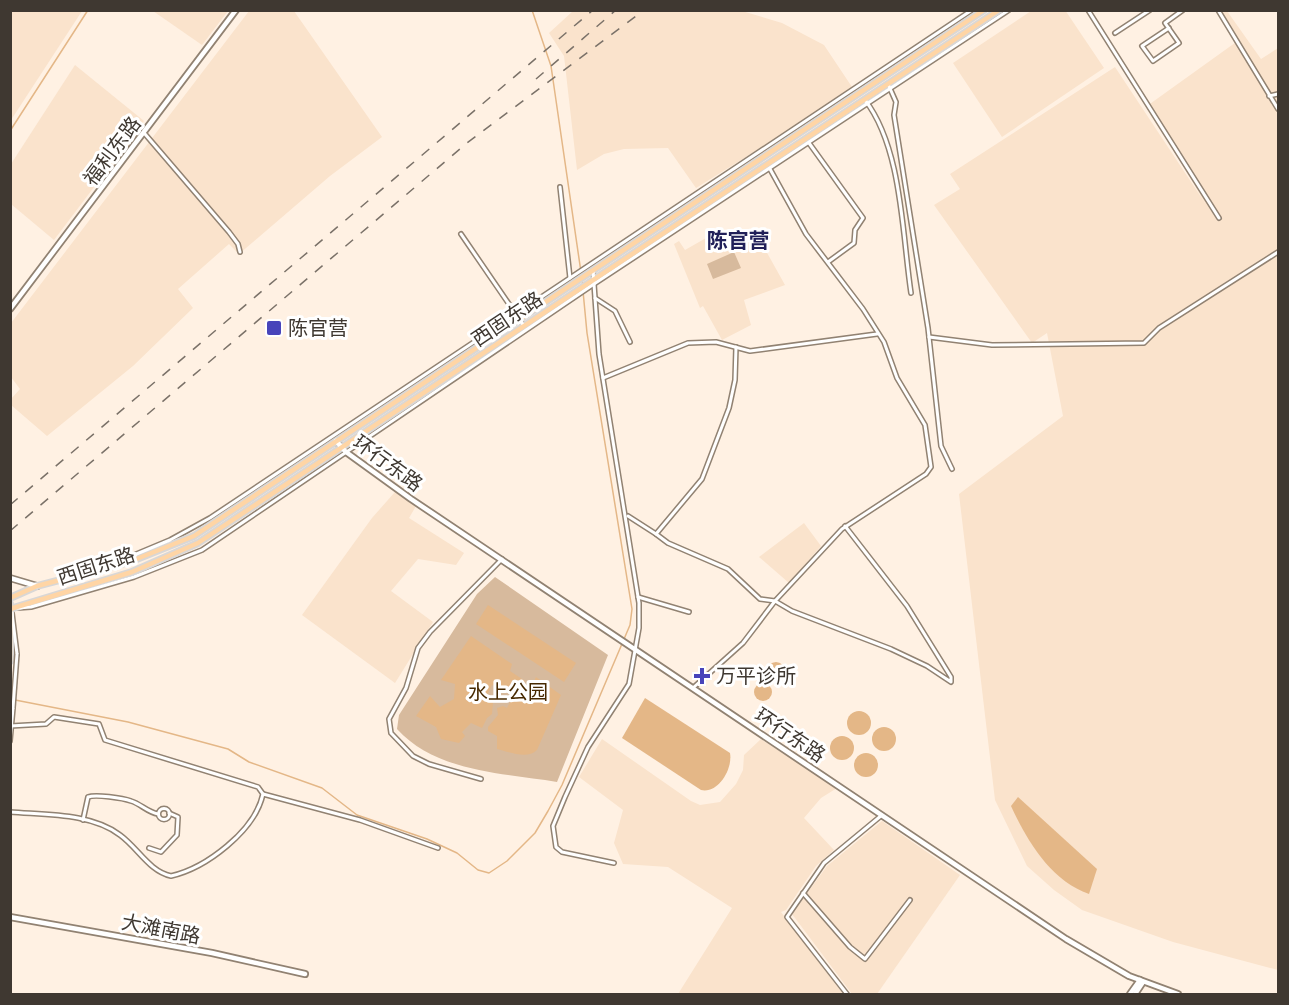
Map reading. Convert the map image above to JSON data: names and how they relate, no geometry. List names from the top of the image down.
{
  "streets": {
    "main road": ["西固东路"],
    "street": ["福利东路", "环行东路", "大滩南路"]
  },
  "crossings": [
    ["西固东路", "环行东路"]
  ],
  "districts": ["陈官营"],
  "parks": ["水上公园"],
  "places": {
    "transit": ["陈官营"],
    "health": ["万平诊所"]
  }
}
